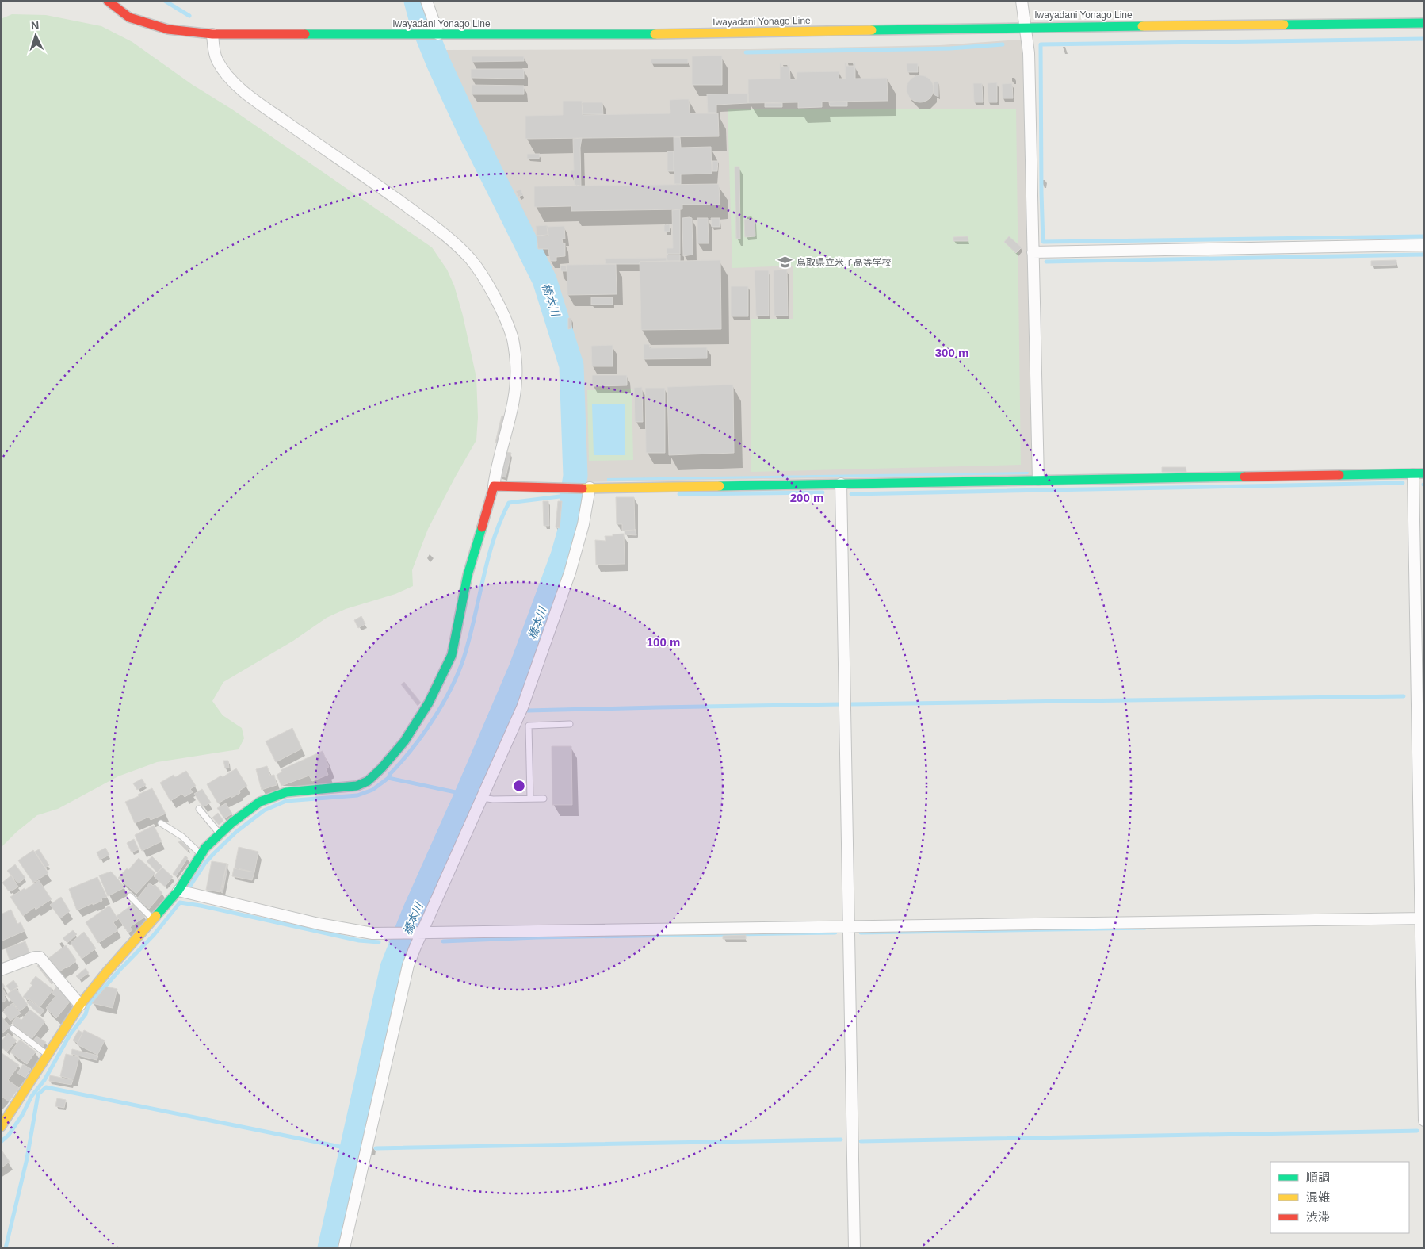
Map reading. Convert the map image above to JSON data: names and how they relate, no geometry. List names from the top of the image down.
{
  "streets": {
    "street": ["Iwayadani Yonago Line"]
  },
  "water": ["橋本川"],
  "places": {
    "school or university": ["鳥取県立米子高等学校"]
  },
  "legend": ["順調", "混雑", "渋滞"],
  "north": "top",
  "rings": ["300 m", "200 m", "100 m"]
}
